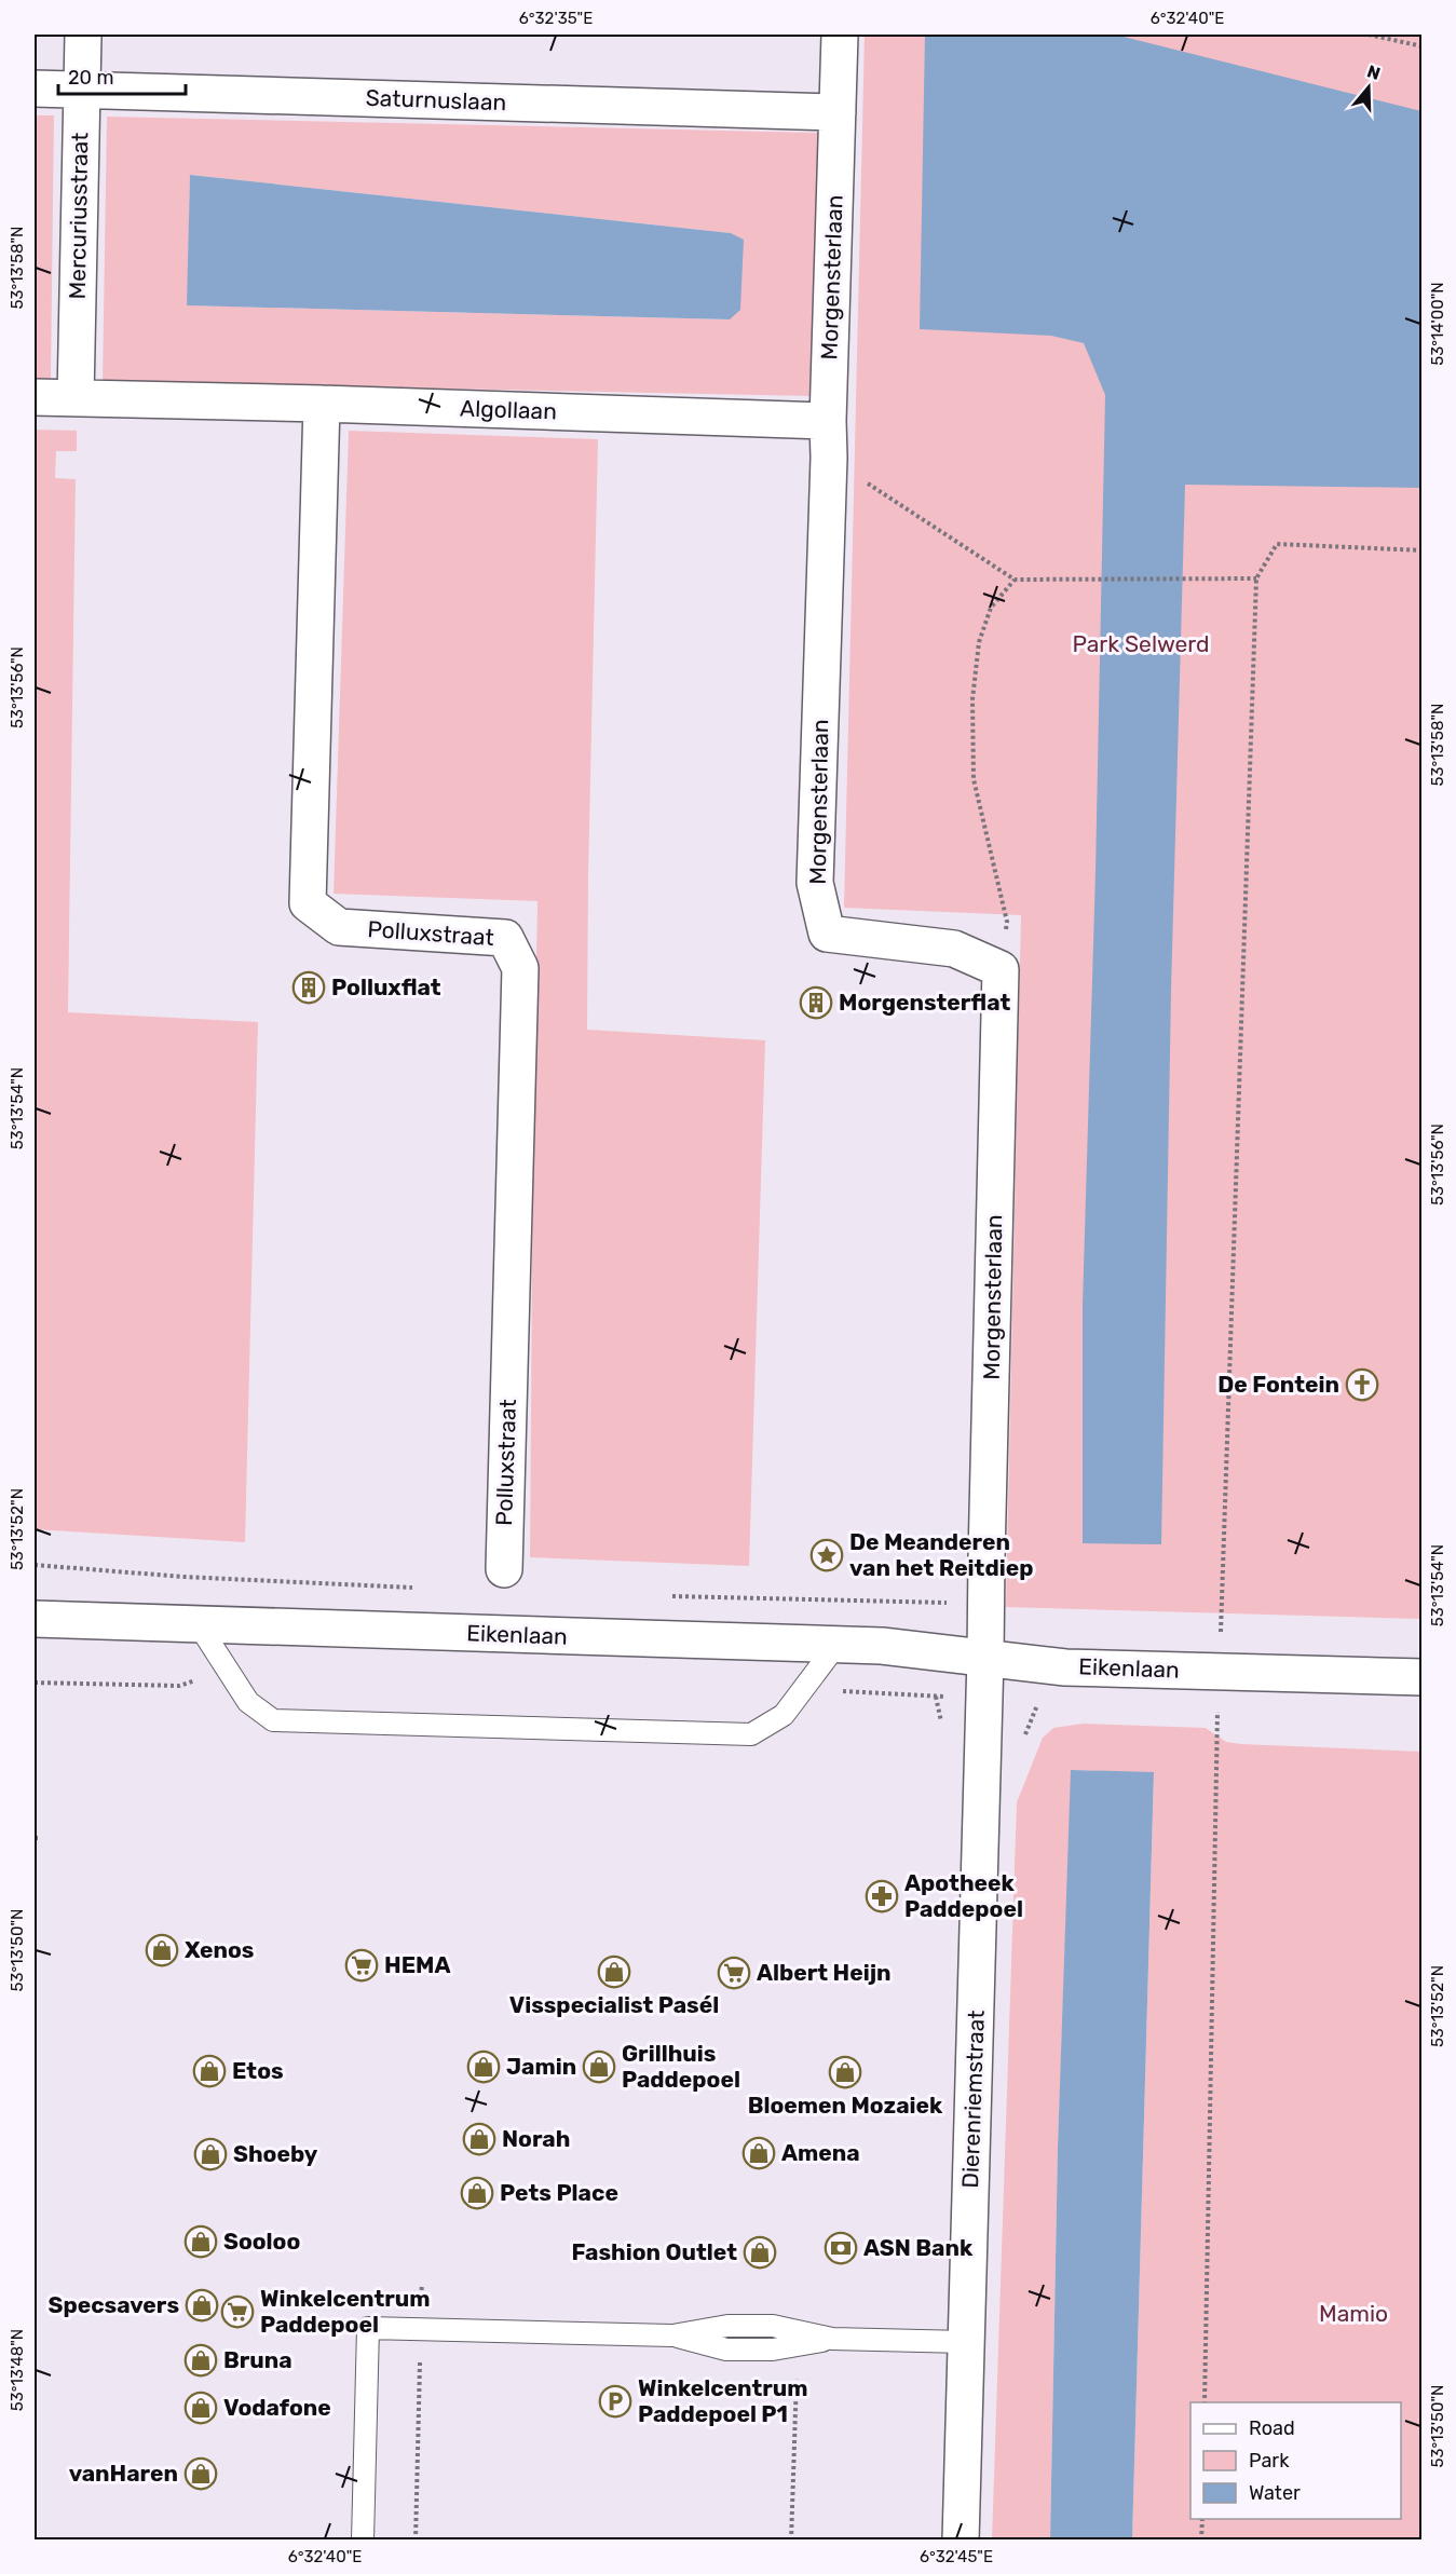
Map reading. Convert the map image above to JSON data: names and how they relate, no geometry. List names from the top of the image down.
{
  "streets": {
    "street": [
      "Saturnuslaan",
      "Mercuriusstraat",
      "Morgensterlaan",
      "Algollaan",
      "Polluxstraat",
      "Eikenlaan",
      "Dierenriemstraat"
    ]
  },
  "crossings": [
    ["Saturnuslaan", "Mercuriusstraat"],
    ["Saturnuslaan", "Morgensterlaan"],
    ["Mercuriusstraat", "Algollaan"],
    ["Morgensterlaan", "Algollaan"],
    ["Morgensterlaan", "Eikenlaan"],
    ["Morgensterlaan", "Dierenriemstraat"],
    ["Algollaan", "Polluxstraat"],
    ["Eikenlaan", "Dierenriemstraat"]
  ],
  "parks": ["Park Selwerd", "Mamio"],
  "places": {
    "building": ["Polluxflat", "Morgensterflat"],
    "church": ["De Fontein"],
    "place": ["De Meanderen van het Reitdiep"],
    "pharmacy": ["Apotheek Paddepoel"],
    "shop": [
      "Xenos",
      "Visspecialist Pasél",
      "Jamin",
      "Grillhuis Paddepoel",
      "Etos",
      "Bloemen Mozaiek",
      "Norah",
      "Amena",
      "Shoeby",
      "Pets Place",
      "Sooloo",
      "Fashion Outlet",
      "Specsavers",
      "Bruna",
      "Vodafone",
      "vanHaren"
    ],
    "supermarket": ["HEMA", "Albert Heijn", "Winkelcentrum Paddepoel"],
    "bank": ["ASN Bank"],
    "parking": ["Winkelcentrum Paddepoel P1"]
  },
  "legend": ["Road", "Park", "Water"],
  "scale_bar": "20 m",
  "north": "top",
  "coordinates": [
    "6°32'35\"E",
    "6°32'40\"E",
    "53°13'58\"N",
    "53°14'00\"N",
    "53°13'56\"N",
    "53°13'54\"N",
    "53°13'52\"N",
    "53°13'50\"N",
    "53°13'48\"N",
    "6°32'45\"E"
  ]
}
